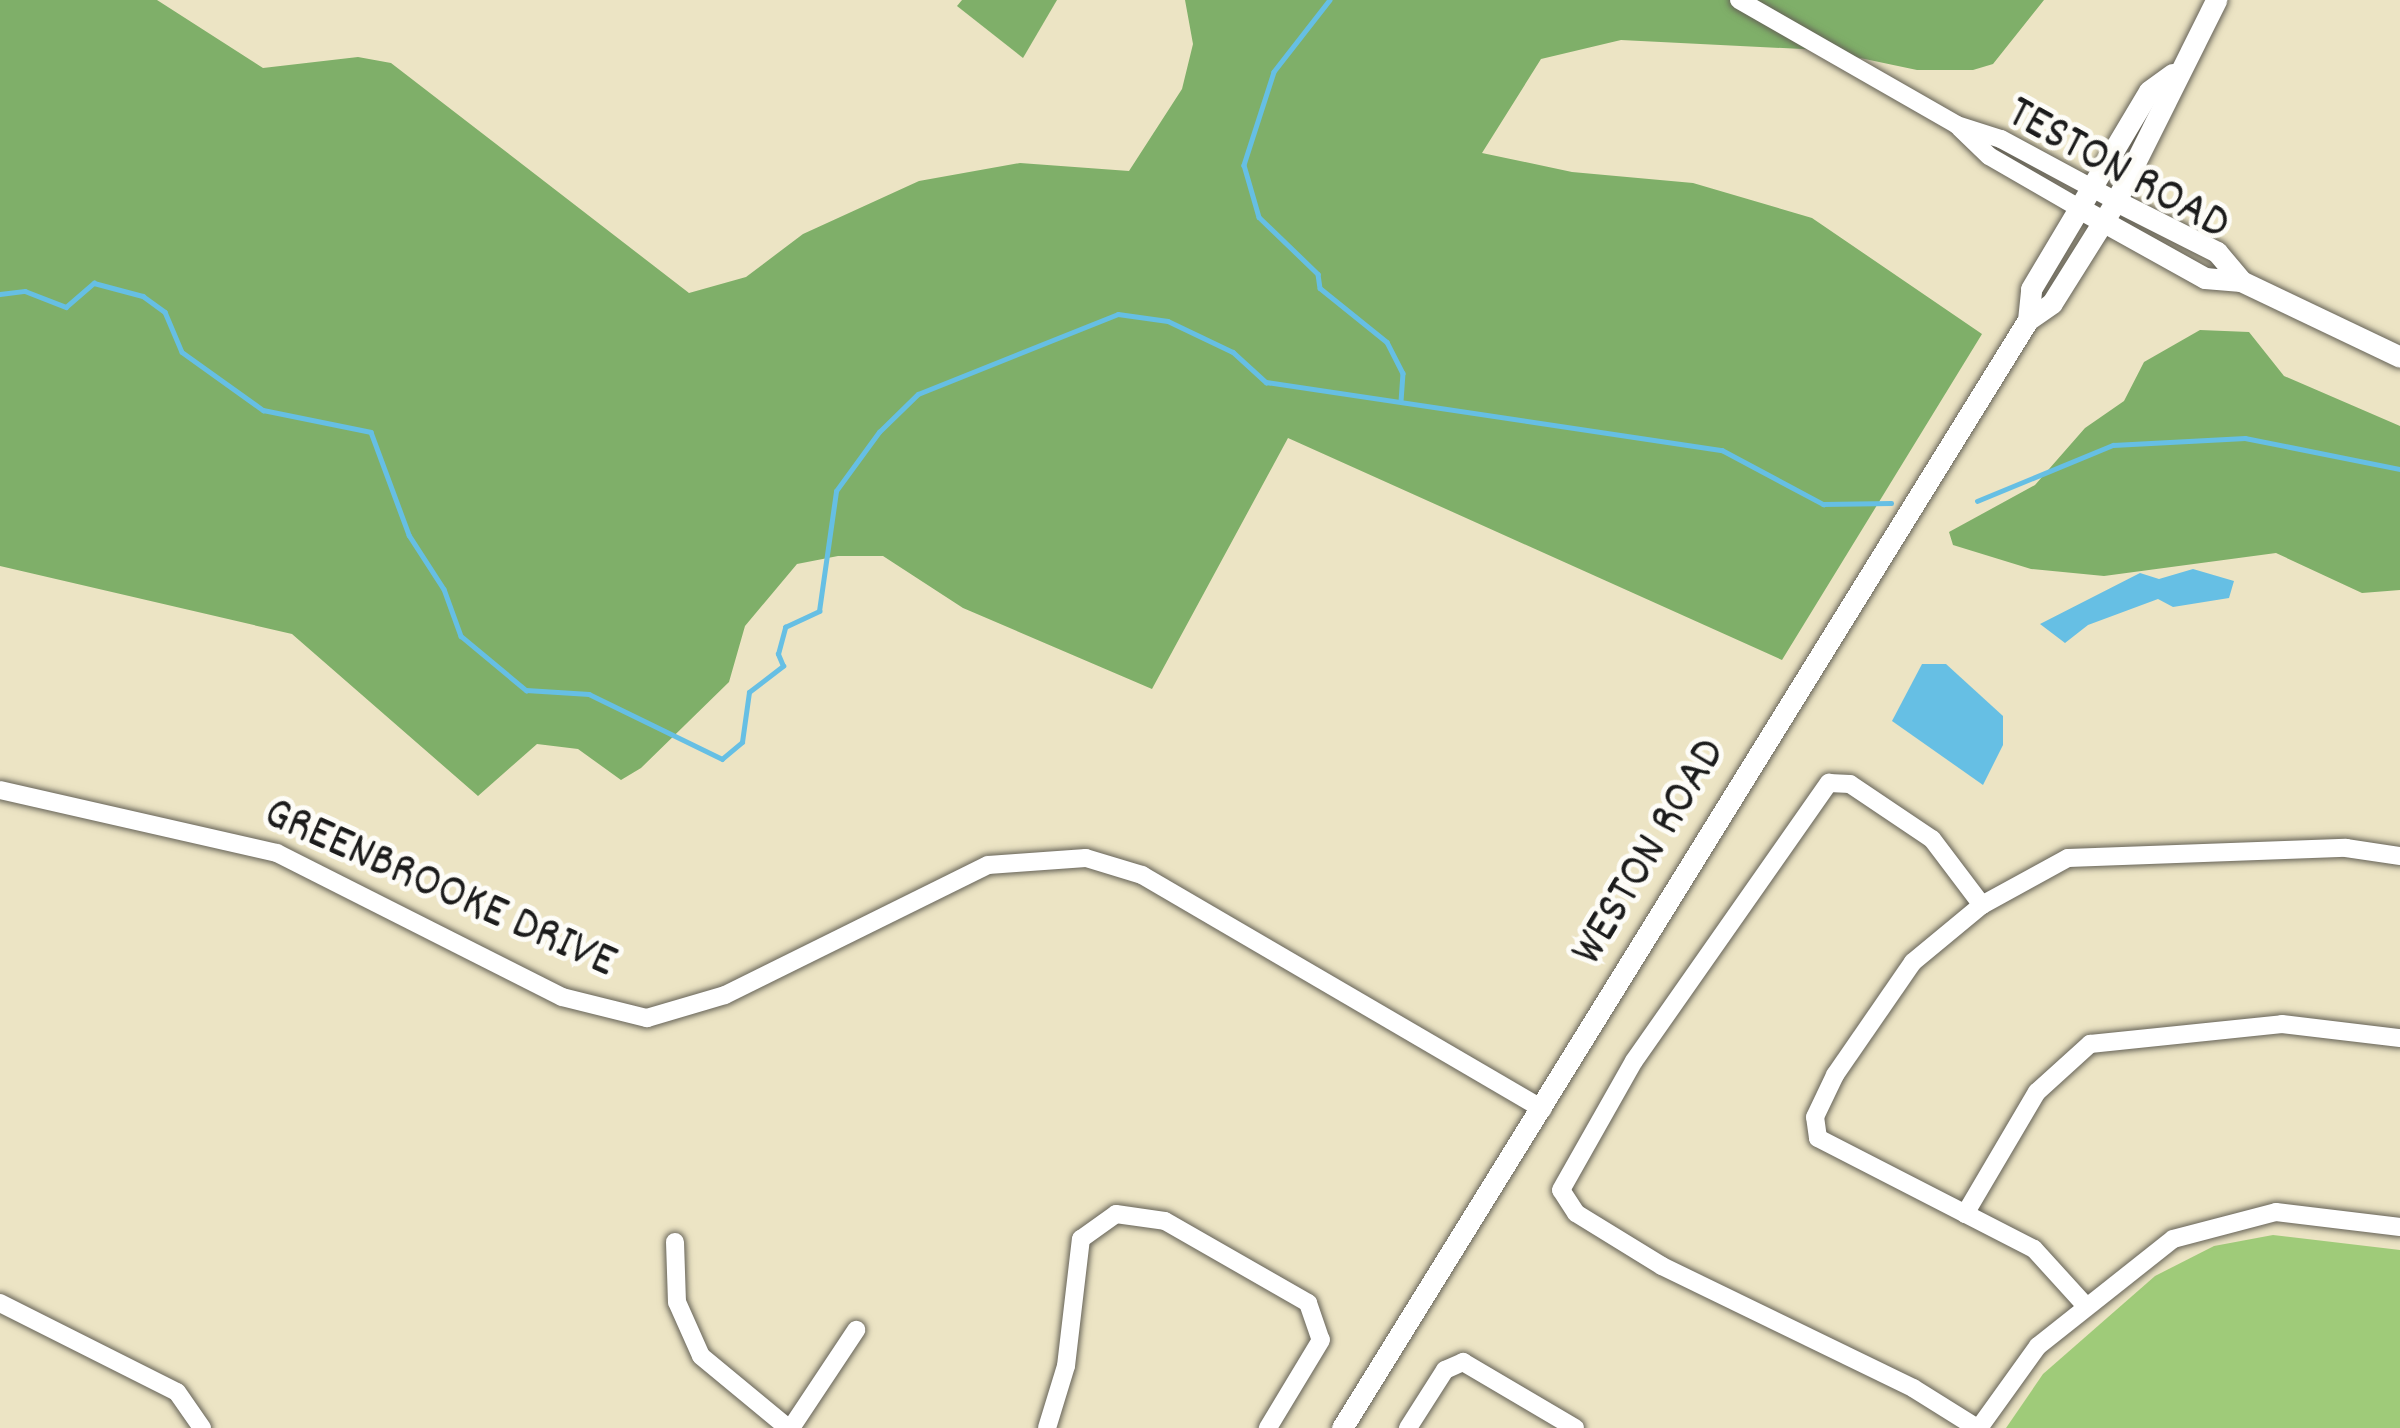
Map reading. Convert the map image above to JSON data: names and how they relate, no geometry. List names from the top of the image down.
{
  "streets": {
    "main road": ["TESTON ROAD", "WESTON ROAD"],
    "street": ["GREENBROOKE DRIVE"]
  },
  "crossings": [
    ["TESTON ROAD", "WESTON ROAD"],
    ["WESTON ROAD", "GREENBROOKE DRIVE"]
  ]
}
